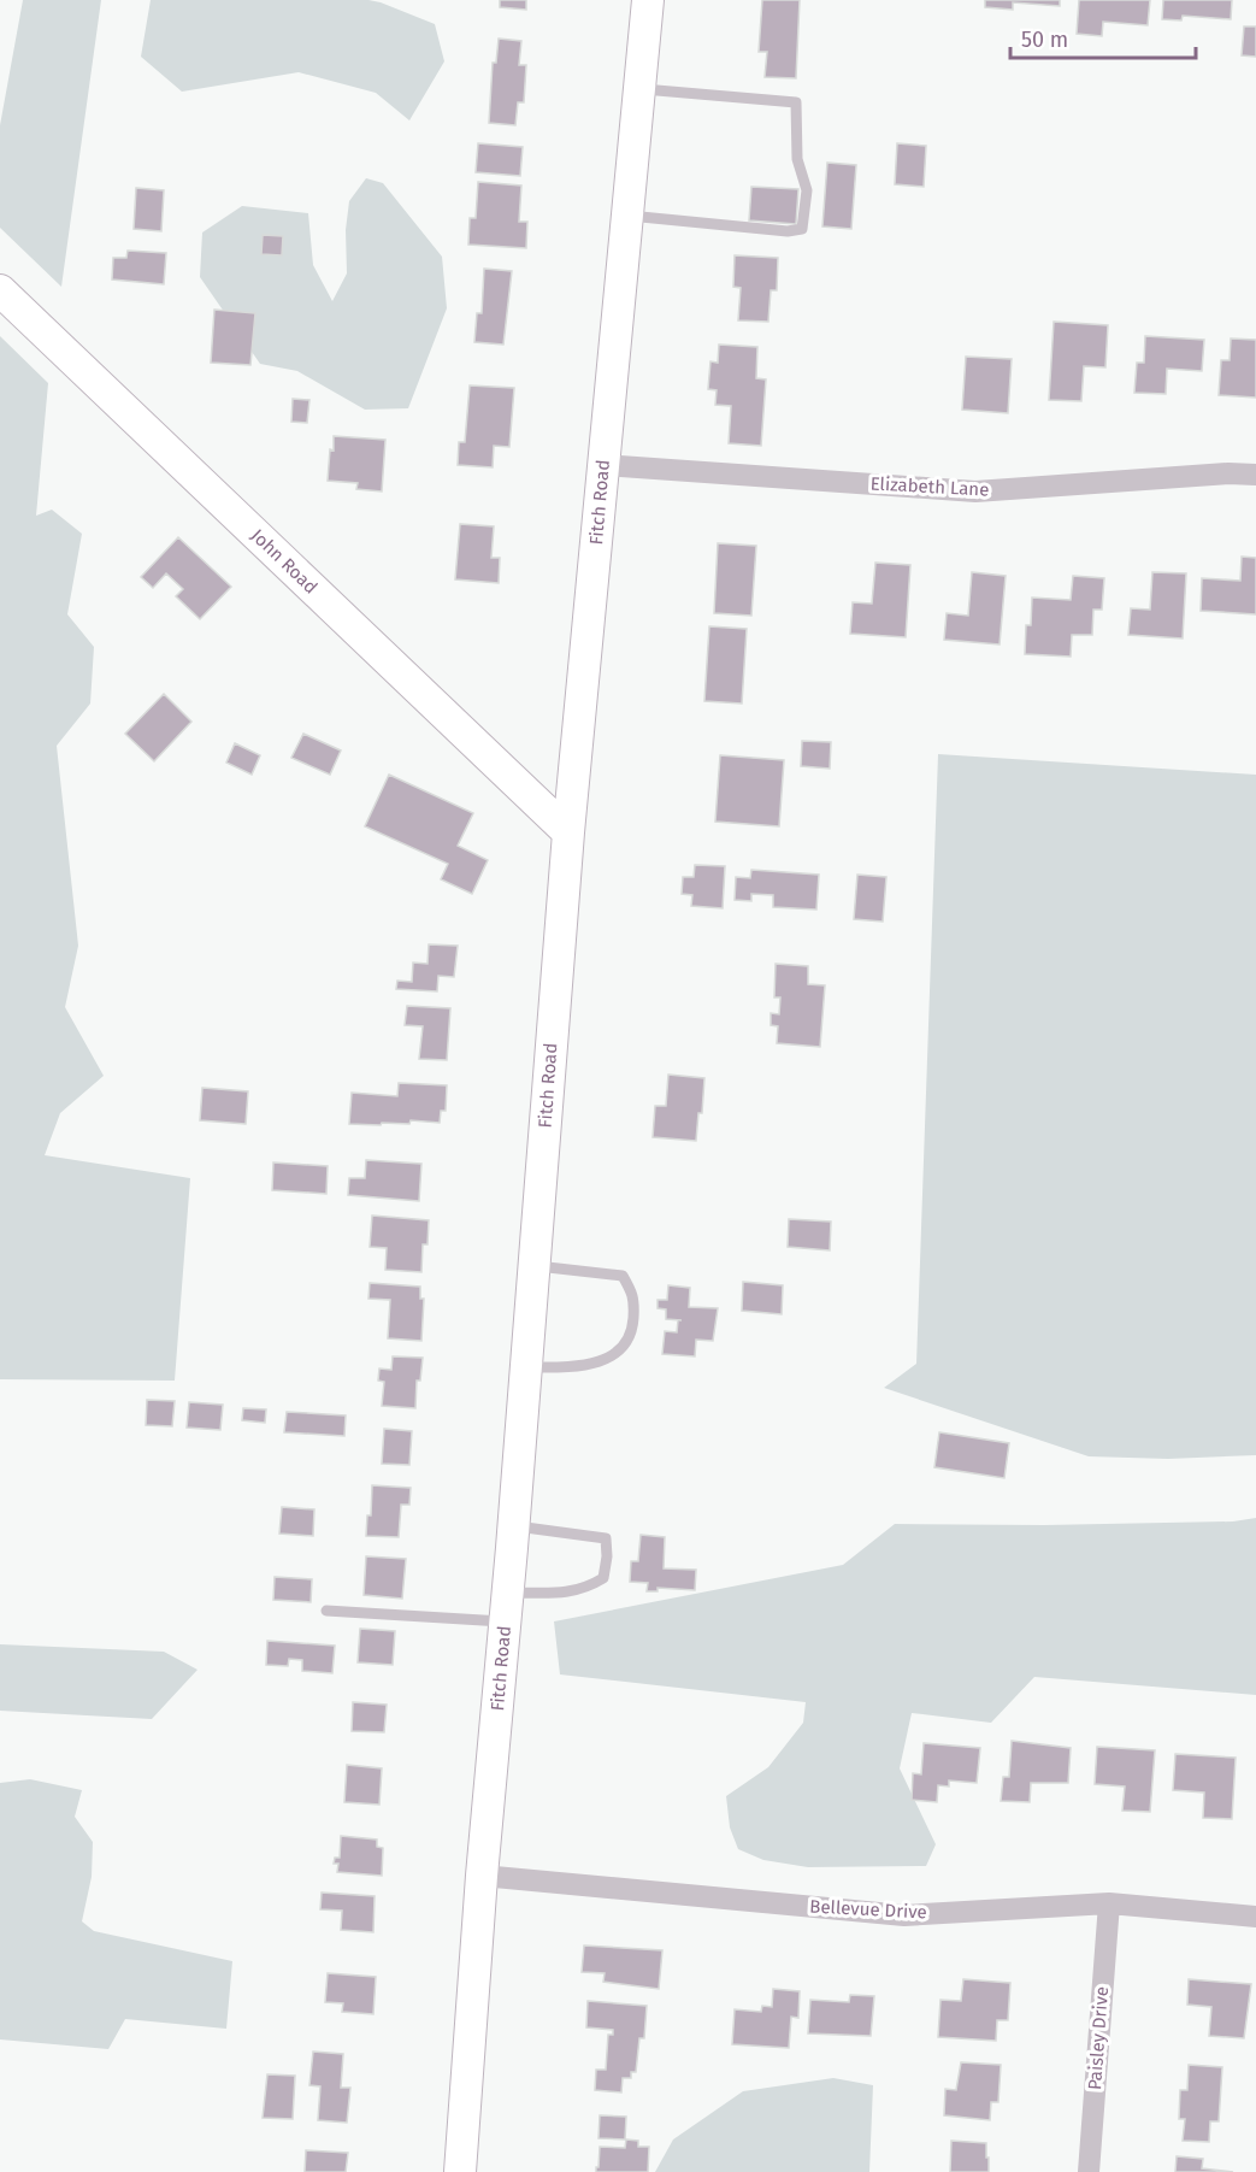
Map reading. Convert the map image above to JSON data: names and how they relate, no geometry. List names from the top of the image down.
{
  "streets": {
    "street": [
      "Elizabeth Lane",
      "Fitch Road",
      "John Road",
      "Bellevue Drive",
      "Paisley Drive"
    ]
  },
  "crossings": [
    ["Elizabeth Lane", "Fitch Road"],
    ["Fitch Road", "John Road"],
    ["Fitch Road", "Bellevue Drive"],
    ["Bellevue Drive", "Paisley Drive"]
  ],
  "scale_bar": "50 m"
}
